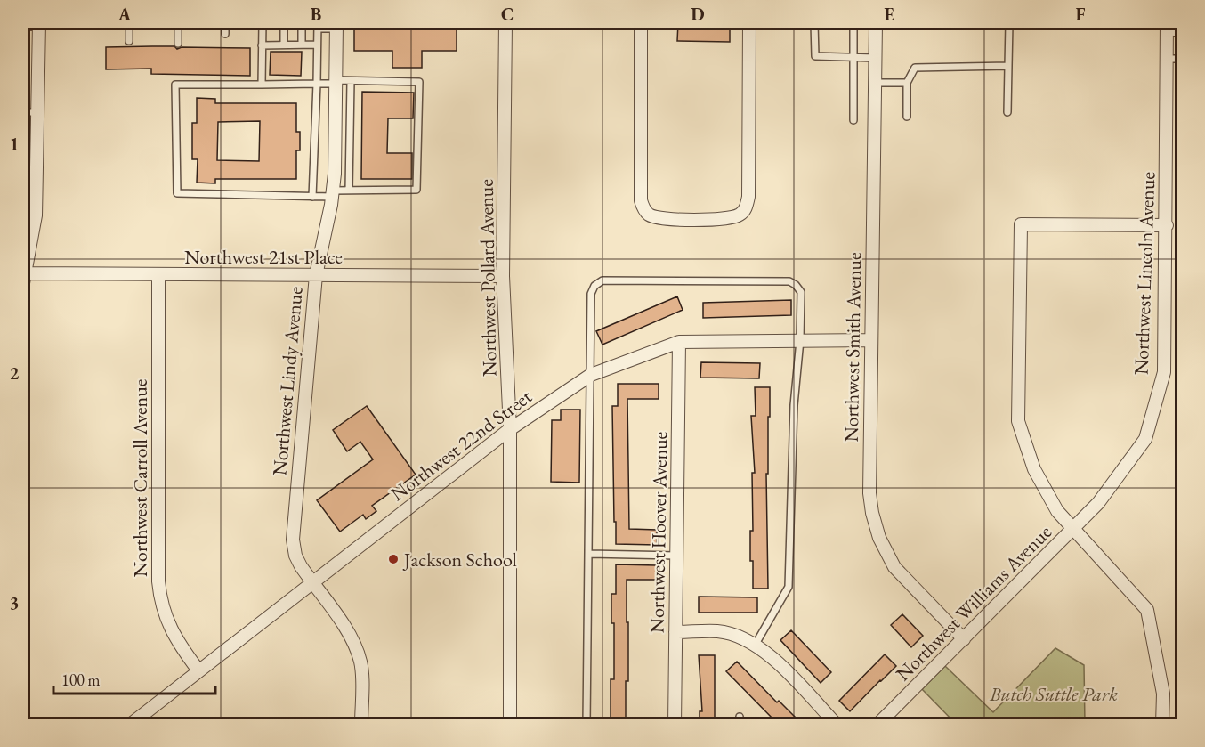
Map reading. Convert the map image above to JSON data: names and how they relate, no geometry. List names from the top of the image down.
{
  "streets": {
    "street": [
      "Northwest 21st Place",
      "Northwest Lincoln Avenue",
      "Northwest Pollard Avenue",
      "Northwest Smith Avenue",
      "Northwest Lindy Avenue",
      "Northwest 22nd Street",
      "Northwest Carroll Avenue",
      "Northwest Hoover Avenue",
      "Northwest Williams Avenue"
    ]
  },
  "crossings": [
    ["Northwest 21st Place", "Northwest Pollard Avenue"],
    ["Northwest 21st Place", "Northwest Lindy Avenue"],
    ["Northwest 21st Place", "Northwest Carroll Avenue"],
    ["Northwest Lincoln Avenue", "Northwest Williams Avenue"],
    ["Northwest Pollard Avenue", "Northwest 22nd Street"],
    ["Northwest Smith Avenue", "Northwest 22nd Street"],
    ["Northwest Smith Avenue", "Northwest Williams Avenue"],
    ["Northwest Lindy Avenue", "Northwest 22nd Street"],
    ["Northwest 22nd Street", "Northwest Carroll Avenue"],
    ["Northwest 22nd Street", "Northwest Hoover Avenue"]
  ],
  "parks": ["Butch Suttle Park"],
  "places": ["Jackson School"],
  "scale_bar": "100 m",
  "grid": {
    "columns": [
      "A",
      "B",
      "C",
      "D",
      "E",
      "F"
    ],
    "rows": ["1", "2", "3"]
  }
}
